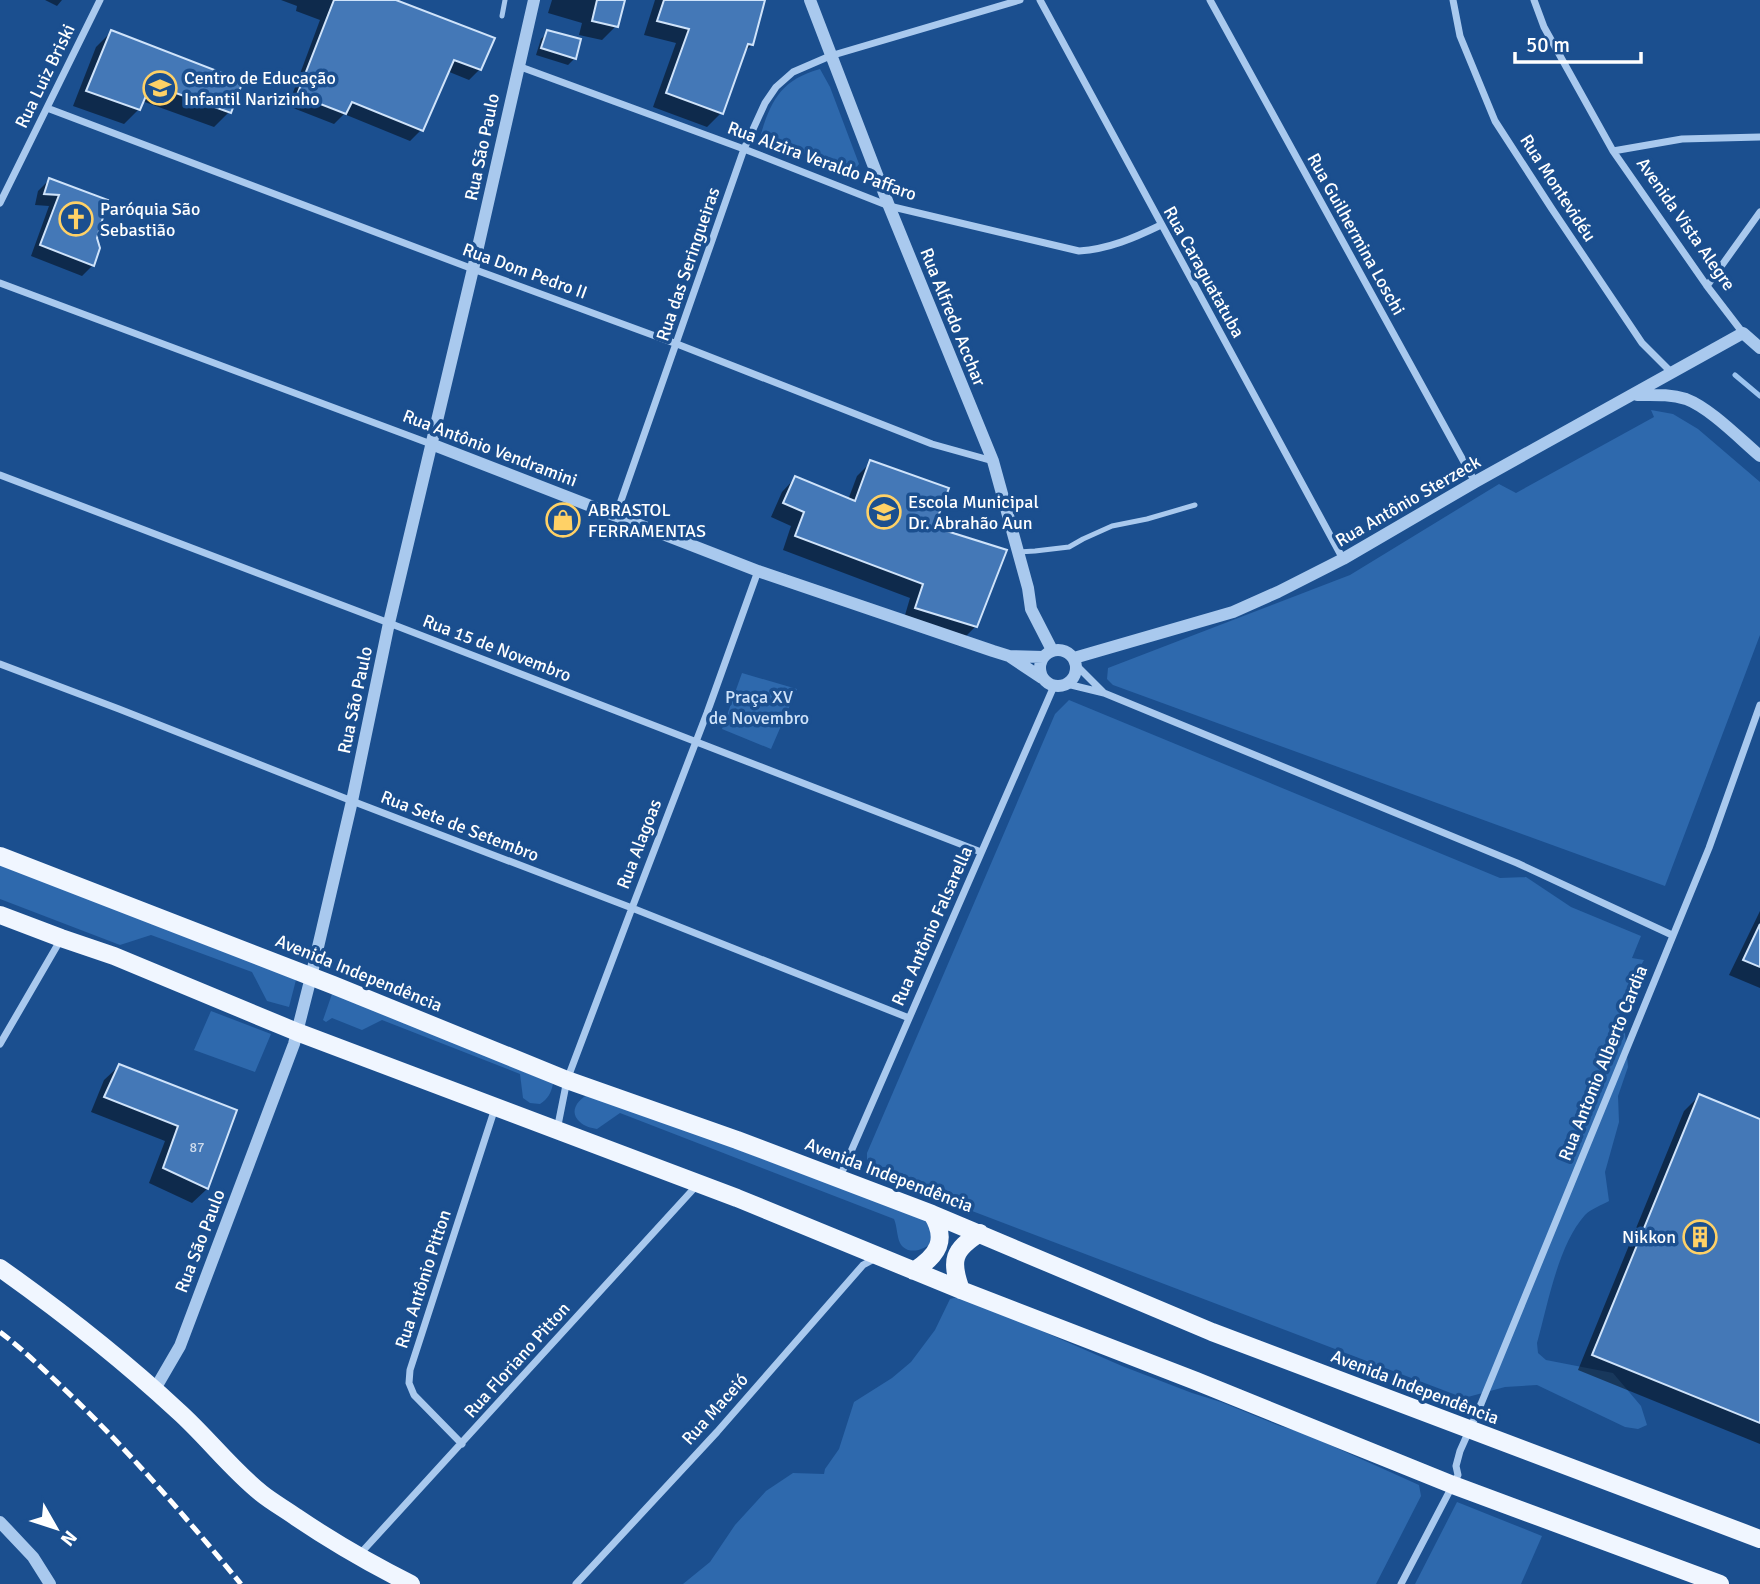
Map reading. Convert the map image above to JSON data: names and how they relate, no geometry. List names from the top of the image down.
{
  "streets": {
    "main road": ["Avenida Independência"],
    "street": [
      "Rua Luiz Briski",
      "Rua São Paulo",
      "Rua Alzira Veraldo Paffaro",
      "Rua Montevidéu",
      "Avenida Vista Alegre",
      "Rua Guilhermina Loschi",
      "Rua das Seringueiras",
      "Rua Dom Pedro II",
      "Rua Caraguatatuba",
      "Rua Alfredo Acchar",
      "Rua Antônio Vendramini",
      "Rua Antônio Sterzeck",
      "Rua 15 de Novembro",
      "Rua Sete de Setembro",
      "Rua Alagoas",
      "Rua Antônio Falsarella",
      "Rua Antonio Alberto Cardia",
      "Rua Antônio Pitton",
      "Rua Floriano Pitton",
      "Rua Maceió"
    ]
  },
  "crossings": [
    ["Rua Luiz Briski", "Rua Dom Pedro II"],
    ["Rua São Paulo", "Rua Alzira Veraldo Paffaro"],
    ["Rua São Paulo", "Rua Dom Pedro II"],
    ["Rua São Paulo", "Rua Antônio Vendramini"],
    ["Rua São Paulo", "Rua 15 de Novembro"],
    ["Rua São Paulo", "Rua Sete de Setembro"],
    ["Rua São Paulo", "Avenida Independência"],
    ["Rua Alzira Veraldo Paffaro", "Rua das Seringueiras"],
    ["Rua Alzira Veraldo Paffaro", "Rua Caraguatatuba"],
    ["Rua Alzira Veraldo Paffaro", "Rua Alfredo Acchar"],
    ["Rua Montevidéu", "Rua Antônio Sterzeck"],
    ["Avenida Vista Alegre", "Rua Antônio Sterzeck"],
    ["Rua Guilhermina Loschi", "Rua Antônio Sterzeck"],
    ["Rua das Seringueiras", "Rua Dom Pedro II"],
    ["Rua das Seringueiras", "Rua Alfredo Acchar"],
    ["Rua das Seringueiras", "Rua Antônio Vendramini"],
    ["Rua Dom Pedro II", "Rua Alfredo Acchar"],
    ["Rua Caraguatatuba", "Rua Antônio Sterzeck"],
    ["Rua Alfredo Acchar", "Rua Antônio Vendramini"],
    ["Rua Alfredo Acchar", "Rua Antônio Sterzeck"],
    ["Rua Alfredo Acchar", "Rua Antônio Falsarella"],
    ["Rua Antônio Vendramini", "Rua Antônio Sterzeck"],
    ["Rua Antônio Vendramini", "Rua Alagoas"],
    ["Rua Antônio Vendramini", "Rua Antônio Falsarella"],
    ["Rua Antônio Sterzeck", "Rua Antônio Falsarella"],
    ["Rua 15 de Novembro", "Rua Alagoas"],
    ["Rua 15 de Novembro", "Rua Antônio Falsarella"],
    ["Rua Sete de Setembro", "Rua Alagoas"],
    ["Rua Sete de Setembro", "Rua Antônio Falsarella"],
    ["Rua Alagoas", "Avenida Independência"],
    ["Rua Antônio Falsarella", "Avenida Independência"],
    ["Avenida Independência", "Rua Antonio Alberto Cardia"],
    ["Rua Antônio Pitton", "Rua Floriano Pitton"]
  ],
  "parks": ["Praça XV de Novembro"],
  "places": {
    "school or university": ["Centro de Educação Infantil Narizinho", "Escola Municipal Dr. Abrahão Aun"],
    "church": ["Paróquia São Sebastião"],
    "shop": ["ABRASTOL FERRAMENTAS"],
    "building": ["Nikkon"]
  },
  "house_numbers": ["87"],
  "scale_bar": "50 m",
  "north": "bottom right"
}
